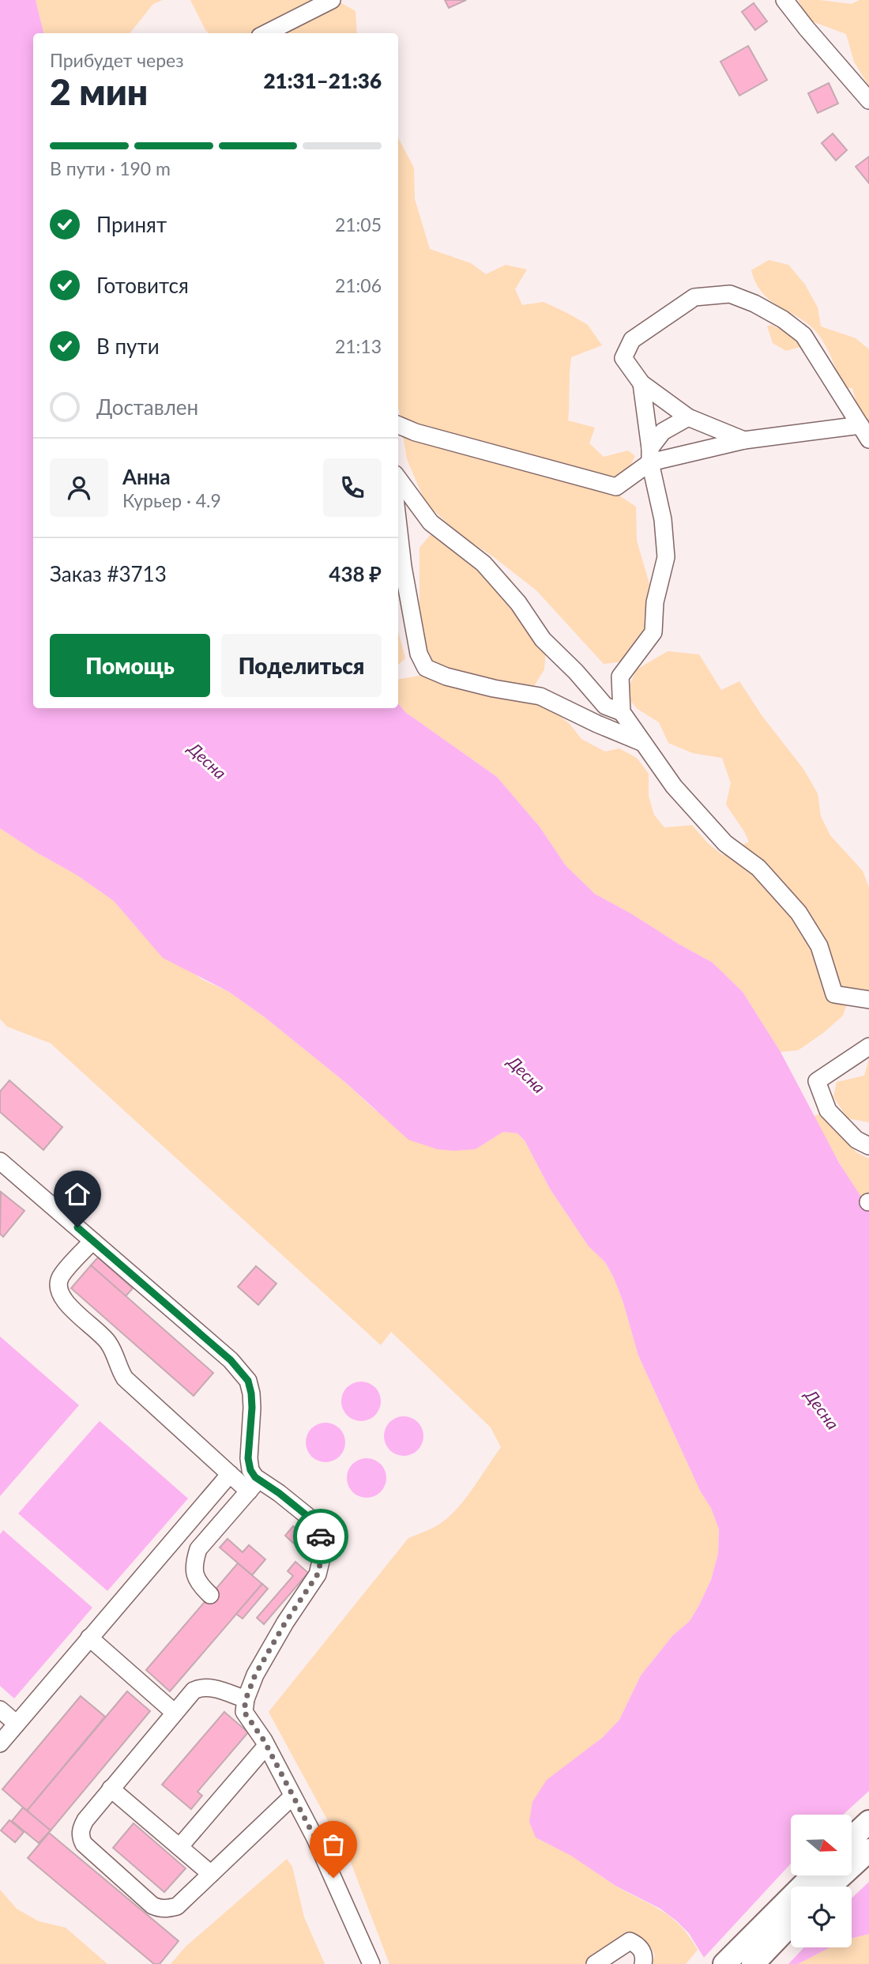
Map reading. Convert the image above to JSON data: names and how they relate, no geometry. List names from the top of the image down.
{
  "water": ["Десна"],
  "north": "right",
  "page": {
    "heading": ["2 мин", "Прибудет через", "21:31–21:36"],
    "panel": [
      "Анна",
      "Курьер · 4.9",
      "Заказ #3713",
      "438 ₽"
    ],
    "bar": "В пути · 190 m",
    "list": [
      ["Принят", "21:05"],
      ["Готовится", "21:06"],
      ["В пути", "21:13"],
      "Доставлен"
    ],
    "buttons": ["Помощь", "Поделиться"]
  }
}
